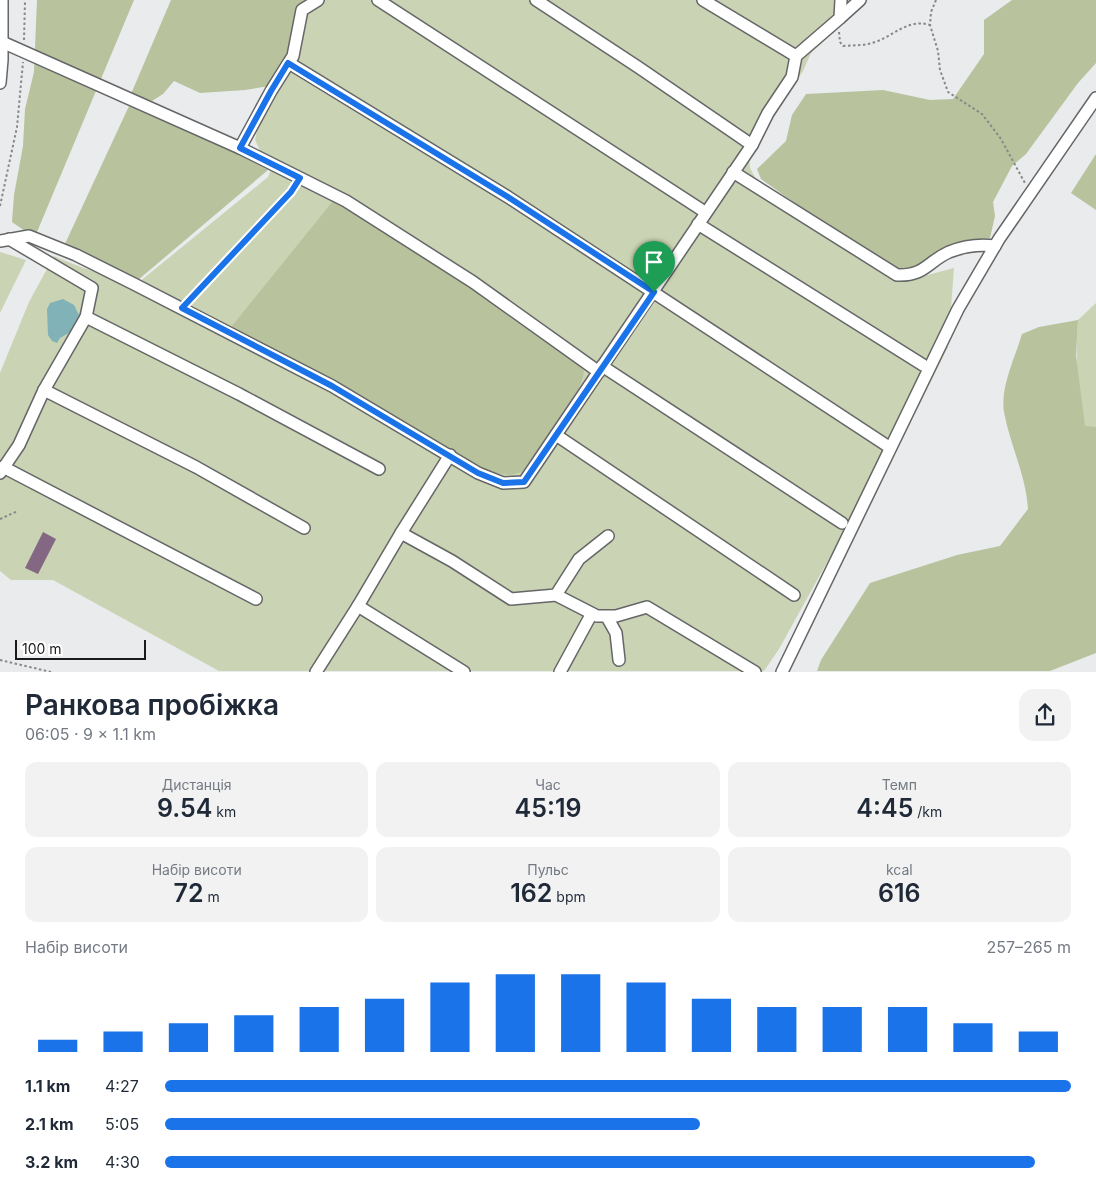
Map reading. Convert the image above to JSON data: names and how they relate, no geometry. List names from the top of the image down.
{
  "scale_bar": "100 m",
  "page": {
    "scale": "100 m",
    "heading": ["Ранкова пробіжка", "06:05 · 9 × 1.1 km"],
    "stats": [
      ["Дистанція", "9.54 km"],
      ["Час", "45:19"],
      ["Темп", "4:45 /km"],
      ["Набір висоти", "72 m"],
      ["Пульс", "162 bpm"],
      ["kcal", "616"]
    ],
    "chart": ["Набір висоти", "257–265 m"],
    "list": [
      {
        "name": "1.1 km",
        "note": "4:27"
      },
      {
        "name": "2.1 km",
        "note": "5:05"
      },
      {
        "name": "3.2 km",
        "note": "4:30"
      }
    ]
  }
}
